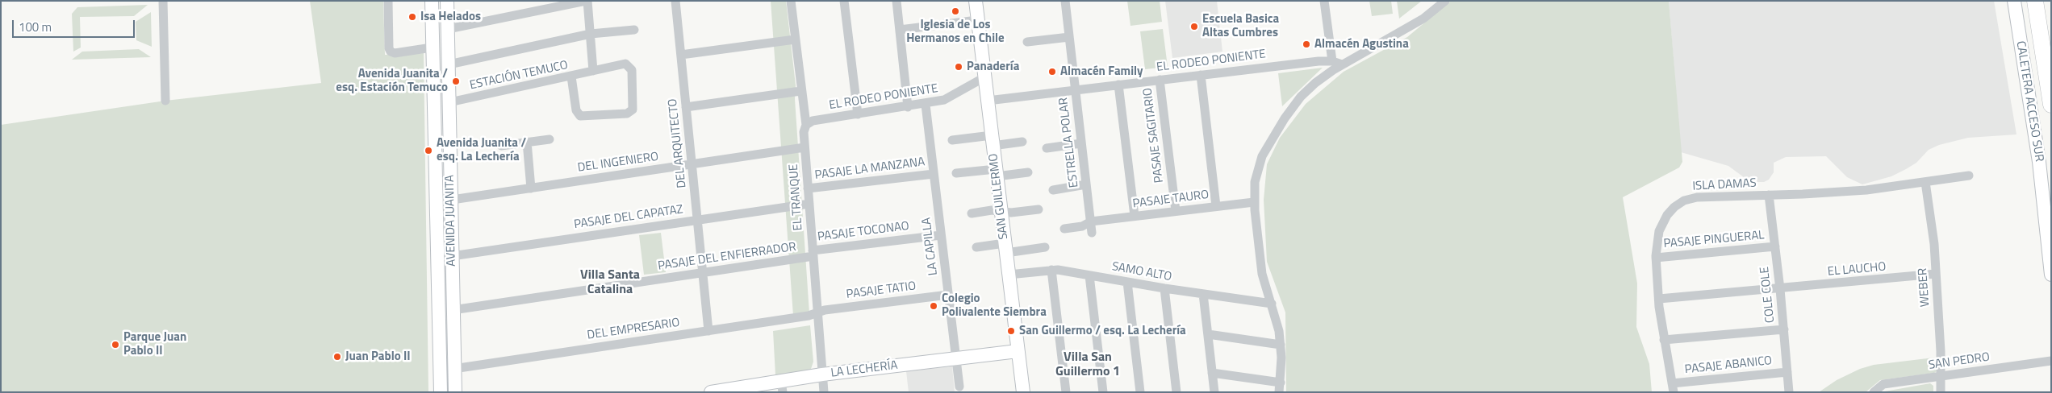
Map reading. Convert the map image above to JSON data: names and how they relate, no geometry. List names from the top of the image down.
{
  "streets": {
    "main road": [
      "CALETERA ACCESO SUR",
      "SAN GUILLERMO",
      "AVENIDA JUANITA",
      "LA LECHERÍA"
    ],
    "street": [
      "EL RODEO PONIENTE",
      "ESTACIÓN TEMUCO",
      "PASAJE SAGITARIO",
      "ESTRELLA POLAR",
      "DEL ARQUITECTO",
      "DEL INGENIERO",
      "PASAJE LA MANZANA",
      "ISLA DAMAS",
      "EL TRANQUE",
      "PASAJE TAURO",
      "PASAJE DEL CAPATAZ",
      "PASAJE TOCONAO",
      "PASAJE PINGUERAL",
      "LA CAPILLA",
      "PASAJE DEL ENFIERRADOR",
      "EL LAUCHO",
      "SAMO ALTO",
      "WEBER",
      "PASAJE TATIO",
      "COLE COLE",
      "DEL EMPRESARIO",
      "SAN PEDRO",
      "PASAJE ABANICO"
    ]
  },
  "crossings": [
    ["EL RODEO PONIENTE", "PASAJE SAGITARIO"],
    ["EL RODEO PONIENTE", "ESTRELLA POLAR"],
    ["EL RODEO PONIENTE", "SAN GUILLERMO"],
    ["EL RODEO PONIENTE", "EL TRANQUE"],
    ["EL RODEO PONIENTE", "LA CAPILLA"],
    ["ESTACIÓN TEMUCO", "AVENIDA JUANITA"],
    ["PASAJE SAGITARIO", "PASAJE TAURO"],
    ["ESTRELLA POLAR", "PASAJE TAURO"],
    ["DEL ARQUITECTO", "DEL INGENIERO"],
    ["DEL ARQUITECTO", "PASAJE DEL CAPATAZ"],
    ["DEL ARQUITECTO", "PASAJE DEL ENFIERRADOR"],
    ["DEL ARQUITECTO", "DEL EMPRESARIO"],
    ["DEL INGENIERO", "EL TRANQUE"],
    ["DEL INGENIERO", "AVENIDA JUANITA"],
    ["PASAJE LA MANZANA", "EL TRANQUE"],
    ["PASAJE LA MANZANA", "LA CAPILLA"],
    ["ISLA DAMAS", "PASAJE PINGUERAL"],
    ["ISLA DAMAS", "EL LAUCHO"],
    ["ISLA DAMAS", "WEBER"],
    ["ISLA DAMAS", "COLE COLE"],
    ["ISLA DAMAS", "PASAJE ABANICO"],
    ["SAN GUILLERMO", "SAMO ALTO"],
    ["SAN GUILLERMO", "LA LECHERÍA"],
    ["EL TRANQUE", "PASAJE DEL CAPATAZ"],
    ["EL TRANQUE", "PASAJE TOCONAO"],
    ["EL TRANQUE", "PASAJE DEL ENFIERRADOR"],
    ["EL TRANQUE", "PASAJE TATIO"],
    ["EL TRANQUE", "DEL EMPRESARIO"],
    ["EL TRANQUE", "LA LECHERÍA"],
    ["PASAJE DEL CAPATAZ", "AVENIDA JUANITA"],
    ["AVENIDA JUANITA", "PASAJE DEL ENFIERRADOR"],
    ["AVENIDA JUANITA", "DEL EMPRESARIO"],
    ["PASAJE TOCONAO", "LA CAPILLA"],
    ["PASAJE TOCONAO", "PASAJE DEL ENFIERRADOR"],
    ["PASAJE PINGUERAL", "COLE COLE"],
    ["LA CAPILLA", "PASAJE TATIO"],
    ["LA CAPILLA", "LA LECHERÍA"],
    ["EL LAUCHO", "WEBER"],
    ["EL LAUCHO", "COLE COLE"],
    ["WEBER", "SAN PEDRO"],
    ["PASAJE TATIO", "DEL EMPRESARIO"],
    ["COLE COLE", "PASAJE ABANICO"]
  ],
  "districts": ["Villa Santa Catalina", "Villa San Guillermo 1"],
  "places": [
    "Iglesia de Los Hermanos en Chile",
    "Isa Helados",
    "Escuela Basica Altas Cumbres",
    "Almacén Agustina",
    "Panadería",
    "Almacén Family",
    "Avenida Juanita / esq. Estación Temuco",
    "Avenida Juanita / esq. La Lechería",
    "Colegio Polivalente Siembra",
    "San Guillermo / esq. La Lechería",
    "Parque Juan Pablo II",
    "Juan Pablo II"
  ],
  "scale_bar": "100 m"
}
